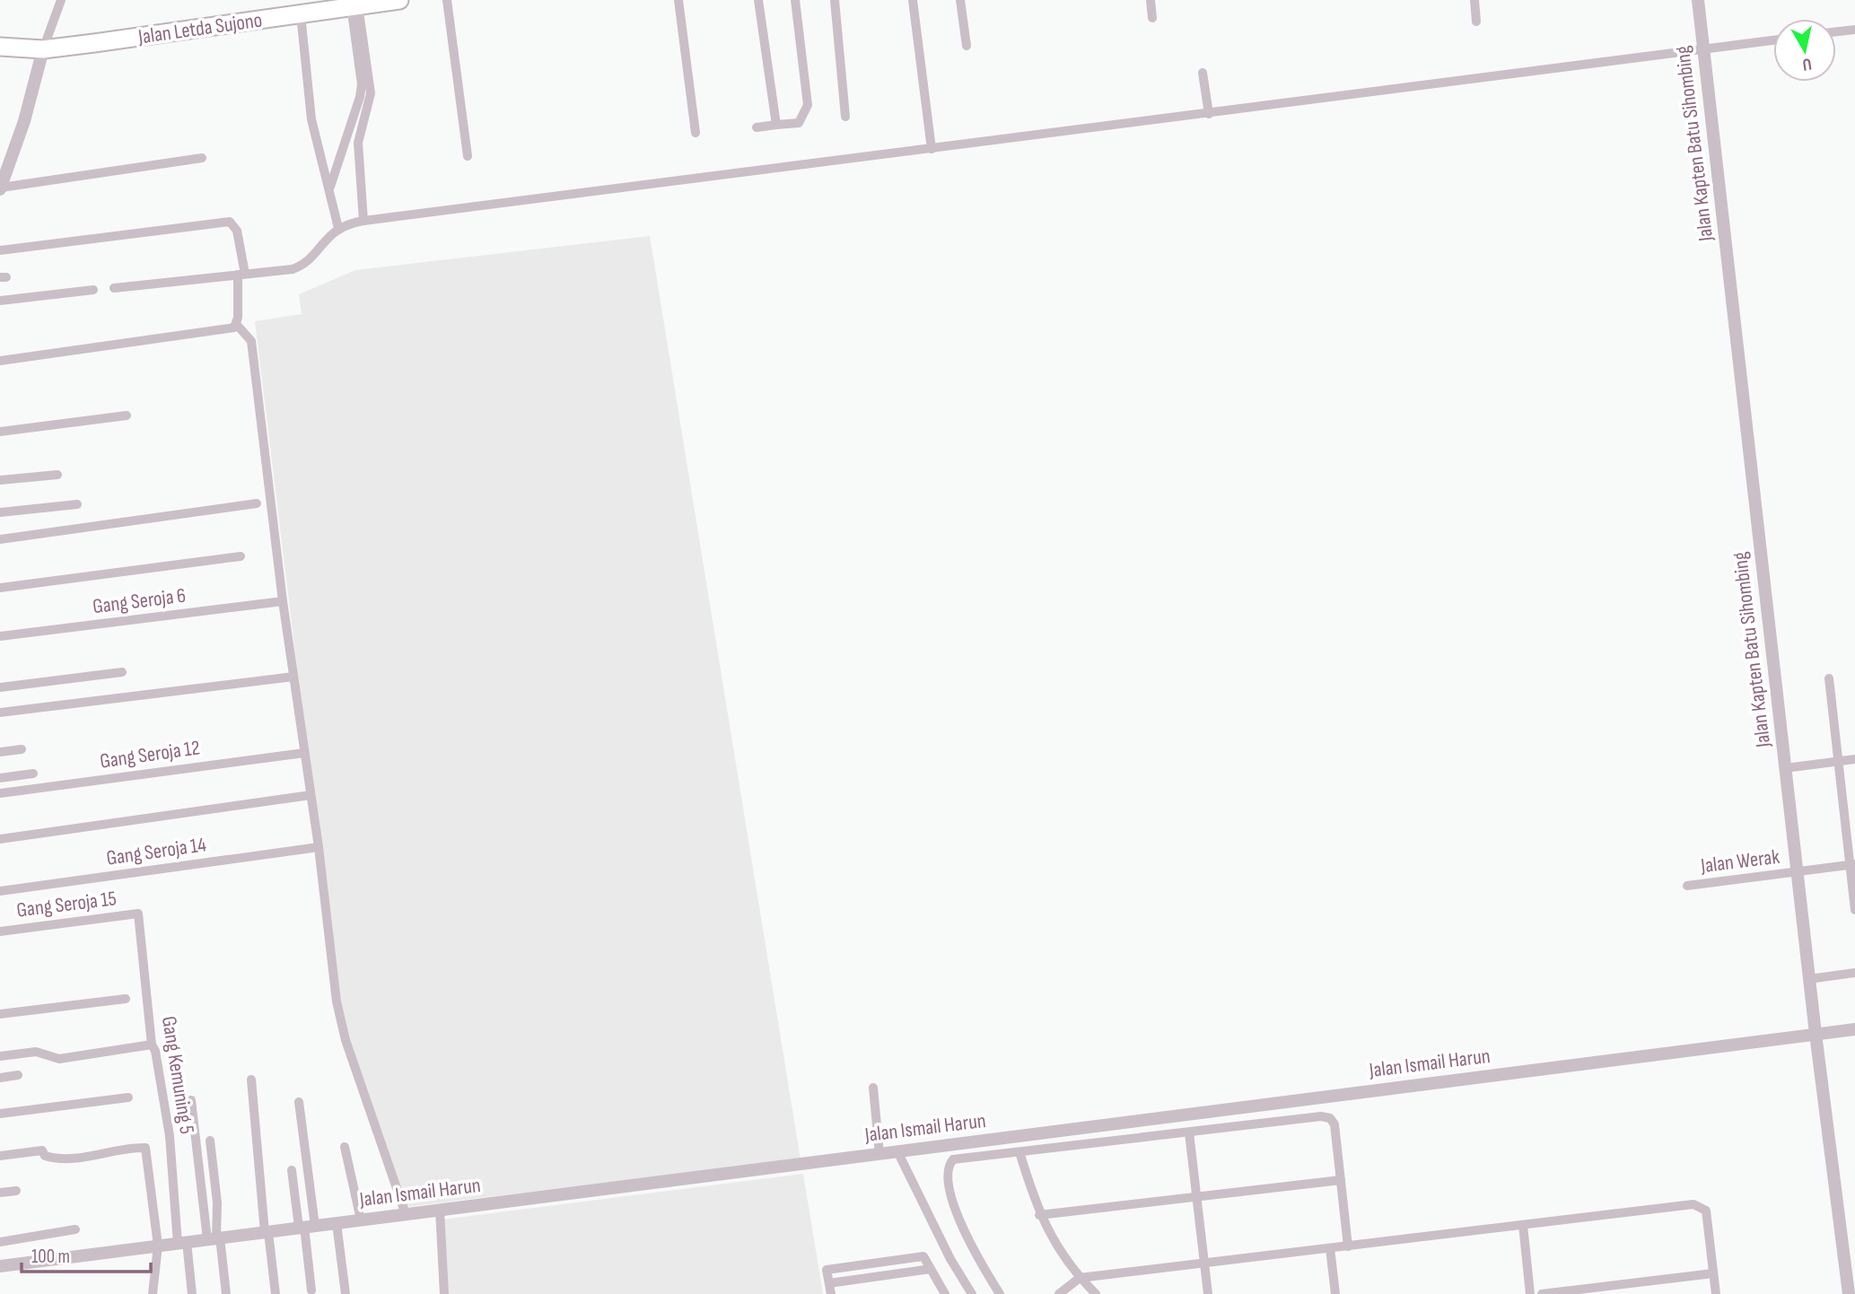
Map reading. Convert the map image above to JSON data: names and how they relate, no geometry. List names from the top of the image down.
{
  "streets": {
    "highway": ["Jalan Letda Sujono"],
    "street": [
      "Jalan Kapten Batu Sihombing",
      "Gang Seroja 6",
      "Gang Seroja 12",
      "Gang Seroja 14",
      "Jalan Werak",
      "Gang Seroja 15",
      "Jalan Ismail Harun",
      "Gang Kemuning 5"
    ]
  },
  "crossings": [
    ["Jalan Kapten Batu Sihombing", "Jalan Werak"],
    ["Jalan Kapten Batu Sihombing", "Jalan Ismail Harun"],
    ["Gang Seroja 15", "Gang Kemuning 5"],
    ["Jalan Ismail Harun", "Gang Kemuning 5"]
  ],
  "scale_bar": "100 m",
  "north": "bottom"
}
